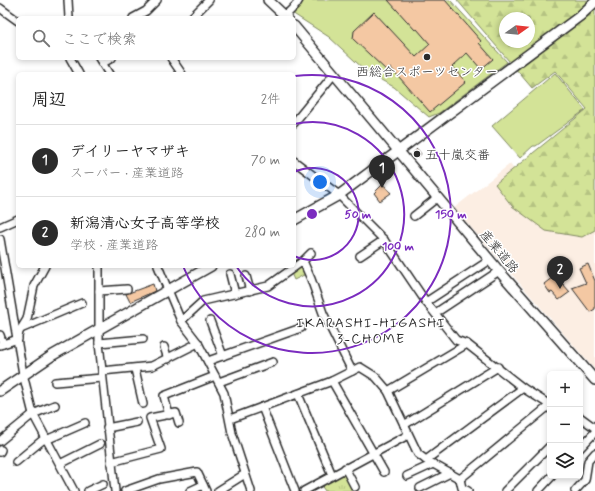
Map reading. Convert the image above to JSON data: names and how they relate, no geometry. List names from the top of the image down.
{
  "streets": {
    "street": ["産業道路"]
  },
  "districts": ["IKARASHI-HIGASHI 3-CHOME"],
  "places": ["西総合スポーツセンター", "五十嵐交番"],
  "north": "right",
  "page": {
    "search": "ここで検索",
    "heading": ["周辺", "2件"],
    "list": [
      {
        "mark": "1",
        "name": "デイリーヤマザキ",
        "note": "スーパー · 産業道路",
        "value": "70 m"
      },
      {
        "mark": "2",
        "name": "新潟清心女子高等学校",
        "note": "学校 · 産業道路",
        "value": "280 m"
      }
    ],
    "pins": ["1", "2"],
    "map_buttons": ["+", "−"]
  },
  "rings": ["50 m", "150 m", "100 m"]
}
